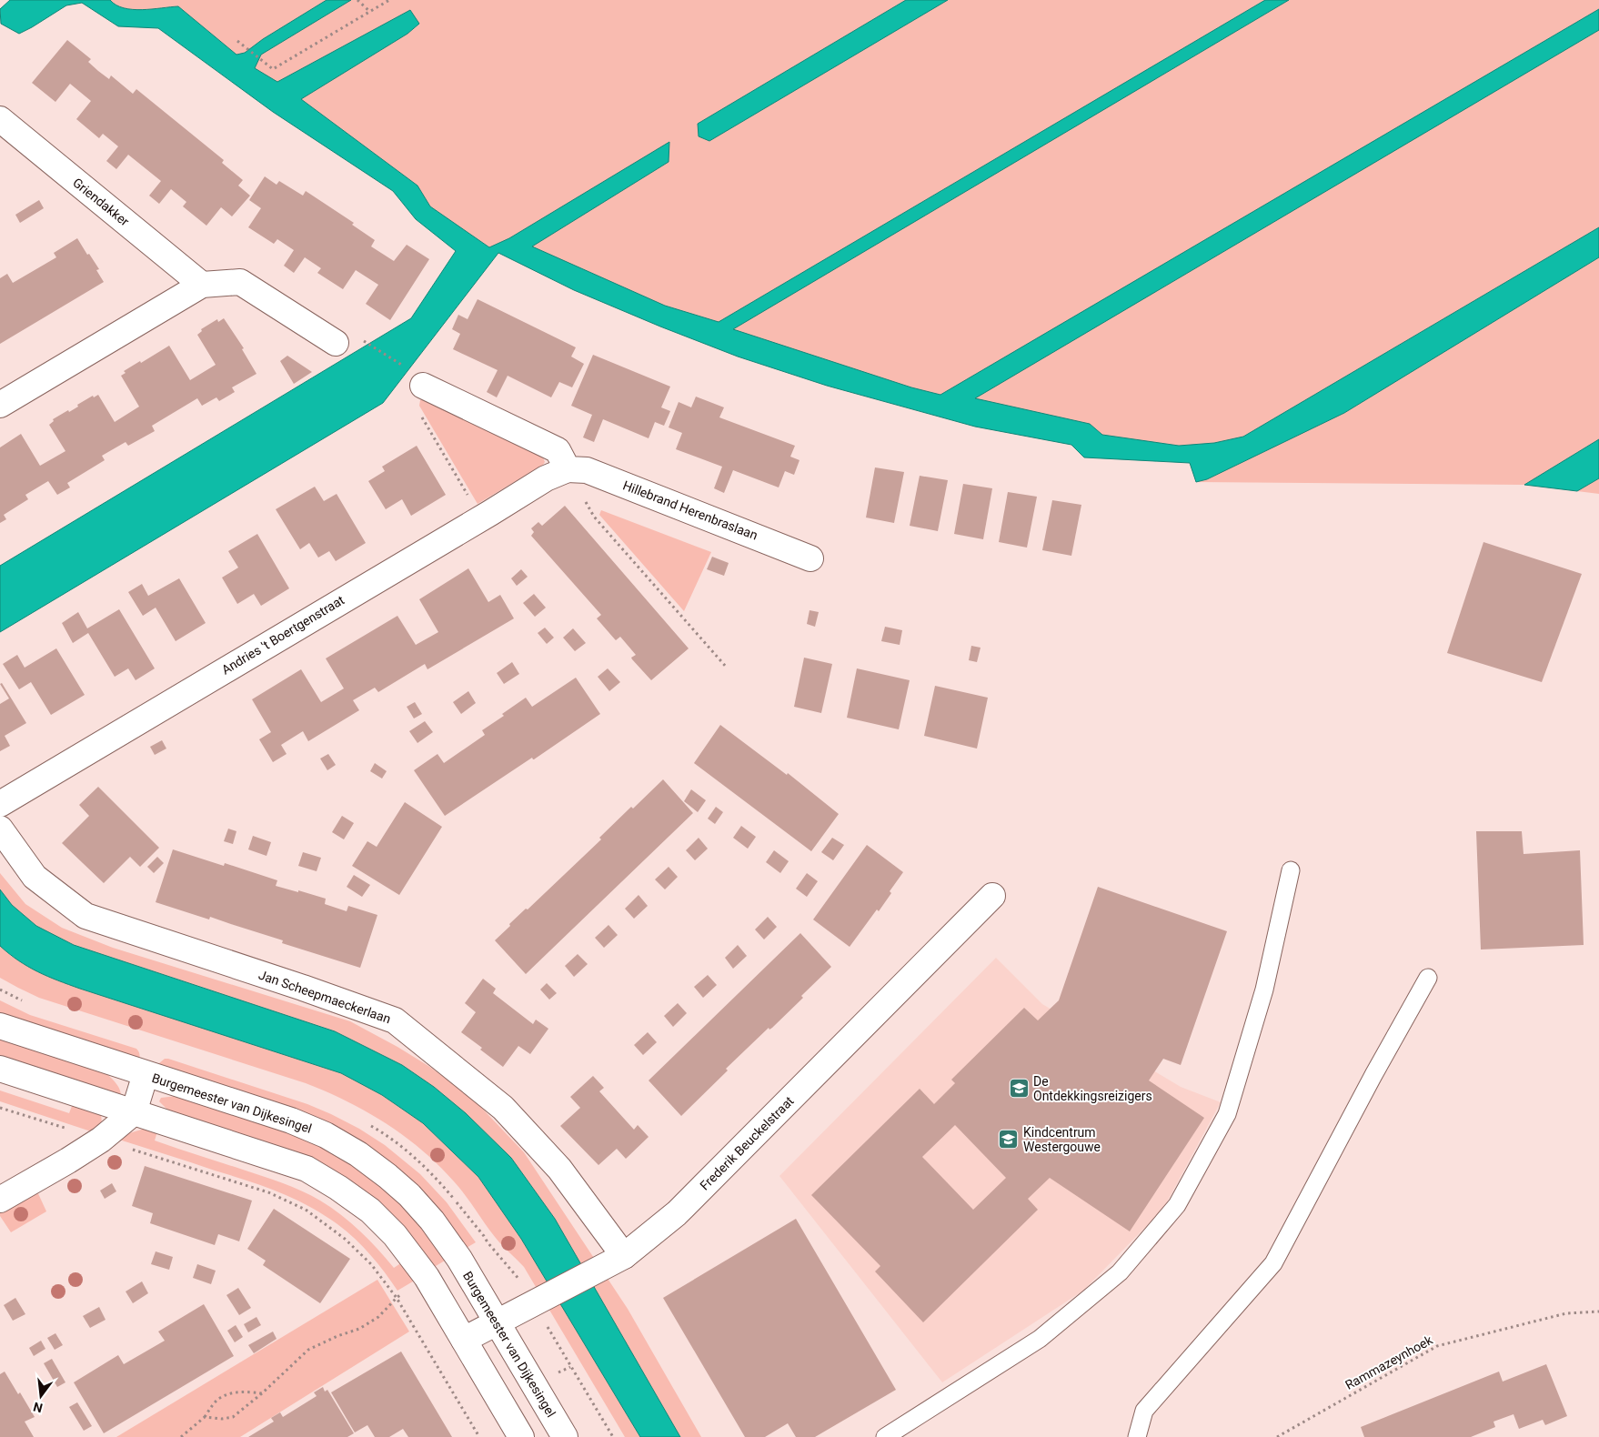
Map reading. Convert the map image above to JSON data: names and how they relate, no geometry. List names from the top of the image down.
{
  "streets": {
    "street": [
      "Griendakker",
      "Hillebrand Herenbraslaan",
      "Andries 't Boertgenstraat",
      "Jan Scheepmaeckerlaan",
      "Burgemeester van Dijkesingel",
      "Frederik Beuckelstraat"
    ],
    "path": ["Rammazeynhoek"]
  },
  "crossings": [
    ["Hillebrand Herenbraslaan", "Andries 't Boertgenstraat"],
    ["Jan Scheepmaeckerlaan", "Frederik Beuckelstraat"],
    ["Burgemeester van Dijkesingel", "Frederik Beuckelstraat"]
  ],
  "places": {
    "school or university": ["De Ontdekkingsreizigers", "Kindcentrum Westergouwe"]
  },
  "north": "bottom"
}
